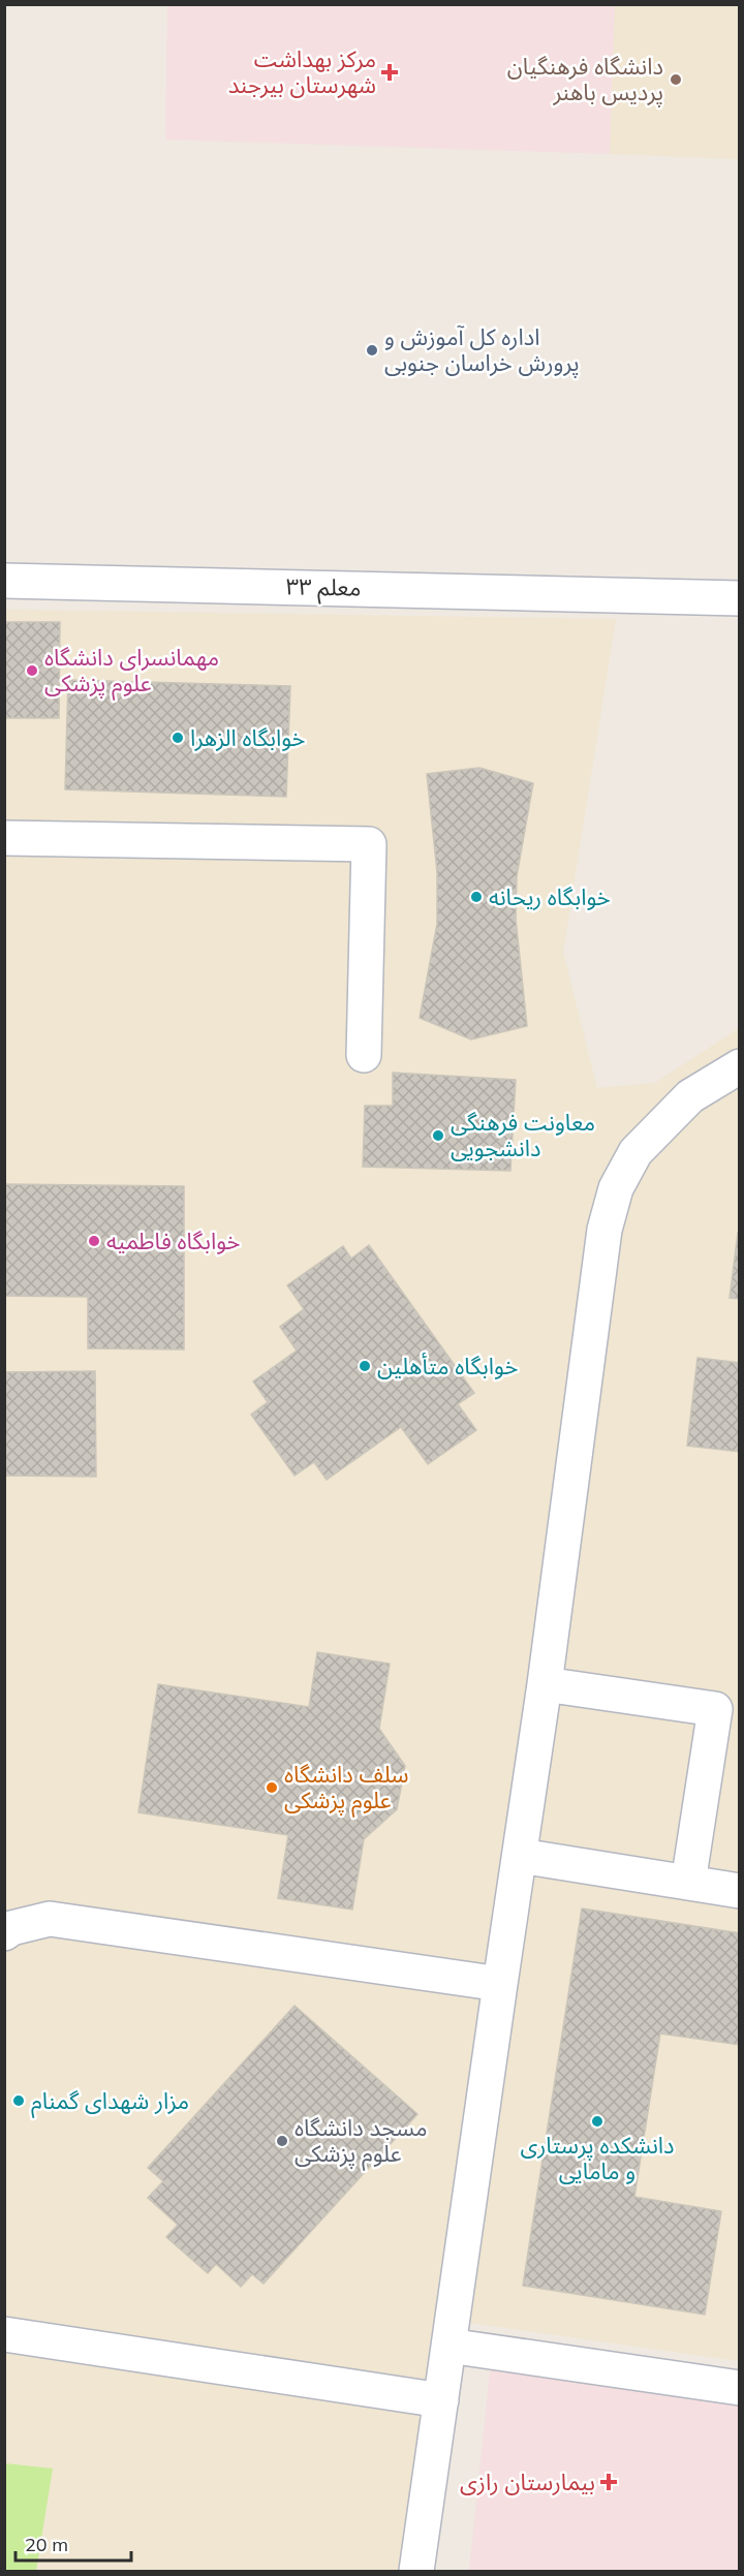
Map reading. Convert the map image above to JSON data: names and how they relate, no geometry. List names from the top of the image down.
{
  "streets": {
    "street": ["معلم ۳۳"]
  },
  "places": {
    "health": ["مرکز بهداشت شهرستان بیرجند", "بیمارستان رازی"],
    "other": [
      "دانشگاه فرهنگیان پردیس باهنر",
      "اداره کل آموزش و پرورش خراسان جنوبی",
      "مهمانسرای دانشگاه علوم پزشکی",
      "خوابگاه الزهرا",
      "خوابگاه ریحانه",
      "معاونت فرهنگی دانشجویی",
      "خوابگاه فاطمیه",
      "خوابگاه متأهلین",
      "سلف دانشگاه علوم پزشکی",
      "مزار شهدای گمنام",
      "دانشکده پرستاری و مامایی",
      "مسجد دانشگاه علوم پزشکی"
    ]
  },
  "scale_bar": "20 m"
}
